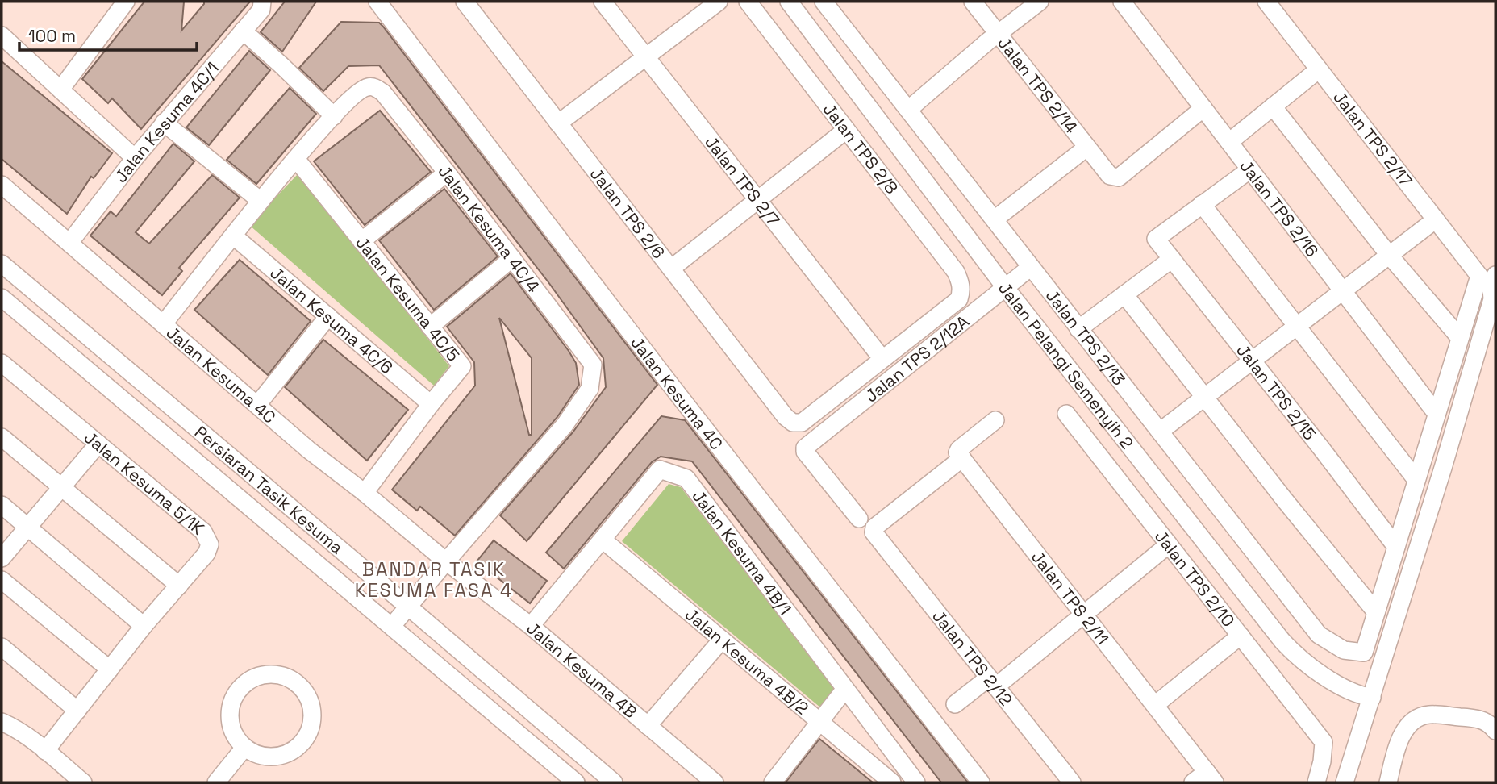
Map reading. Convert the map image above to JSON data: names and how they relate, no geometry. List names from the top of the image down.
{
  "streets": {
    "street": [
      "Jalan TPS 2/14",
      "Jalan Kesuma 4C/1",
      "Jalan TPS 2/17",
      "Jalan TPS 2/8",
      "Jalan TPS 2/7",
      "Jalan TPS 2/16",
      "Jalan TPS 2/6",
      "Jalan Kesuma 4C/4",
      "Jalan Kesuma 4C/5",
      "Jalan Kesuma 4C/6",
      "Jalan TPS 2/13",
      "Jalan TPS 2/12A",
      "Jalan Pelangi Semenyih 2",
      "Jalan Kesuma 4C",
      "Jalan TPS 2/15",
      "Jalan Kesuma 5/1K",
      "Persiaran Tasik Kesuma",
      "Jalan Kesuma 4B/1",
      "Jalan TPS 2/10",
      "Jalan TPS 2/11",
      "Jalan TPS 2/12",
      "Jalan Kesuma 4B/2",
      "Jalan Kesuma 4B"
    ]
  },
  "crossings": [
    ["Jalan TPS 2/14", "Jalan TPS 2/16"],
    ["Jalan Kesuma 4C/1", "Jalan Kesuma 4C"],
    ["Jalan TPS 2/8", "Jalan TPS 2/7"],
    ["Jalan TPS 2/8", "Jalan TPS 2/6"],
    ["Jalan TPS 2/7", "Jalan TPS 2/6"],
    ["Jalan Kesuma 4C/4", "Jalan Kesuma 4C/5"],
    ["Jalan Kesuma 4C/4", "Jalan Kesuma 4C/6"],
    ["Jalan Kesuma 4C/4", "Jalan Kesuma 4C"],
    ["Jalan Kesuma 4C/4", "Persiaran Tasik Kesuma"],
    ["Jalan Kesuma 4C/4", "Jalan Kesuma 4B"],
    ["Jalan Kesuma 4C/5", "Jalan Kesuma 4C/6"],
    ["Jalan Kesuma 4C/5", "Jalan Kesuma 4C"],
    ["Jalan TPS 2/13", "Jalan TPS 2/12A"],
    ["Jalan TPS 2/12A", "Jalan Pelangi Semenyih 2"],
    ["Jalan Kesuma 4C", "Jalan Kesuma 4B"],
    ["Jalan Kesuma 4B/1", "Jalan Kesuma 4B/2"],
    ["Jalan Kesuma 4B/1", "Jalan Kesuma 4B"],
    ["Jalan TPS 2/11", "Jalan TPS 2/12"]
  ],
  "districts": ["BANDAR TASIK KESUMA FASA 4"],
  "scale_bar": "100 m"
}
